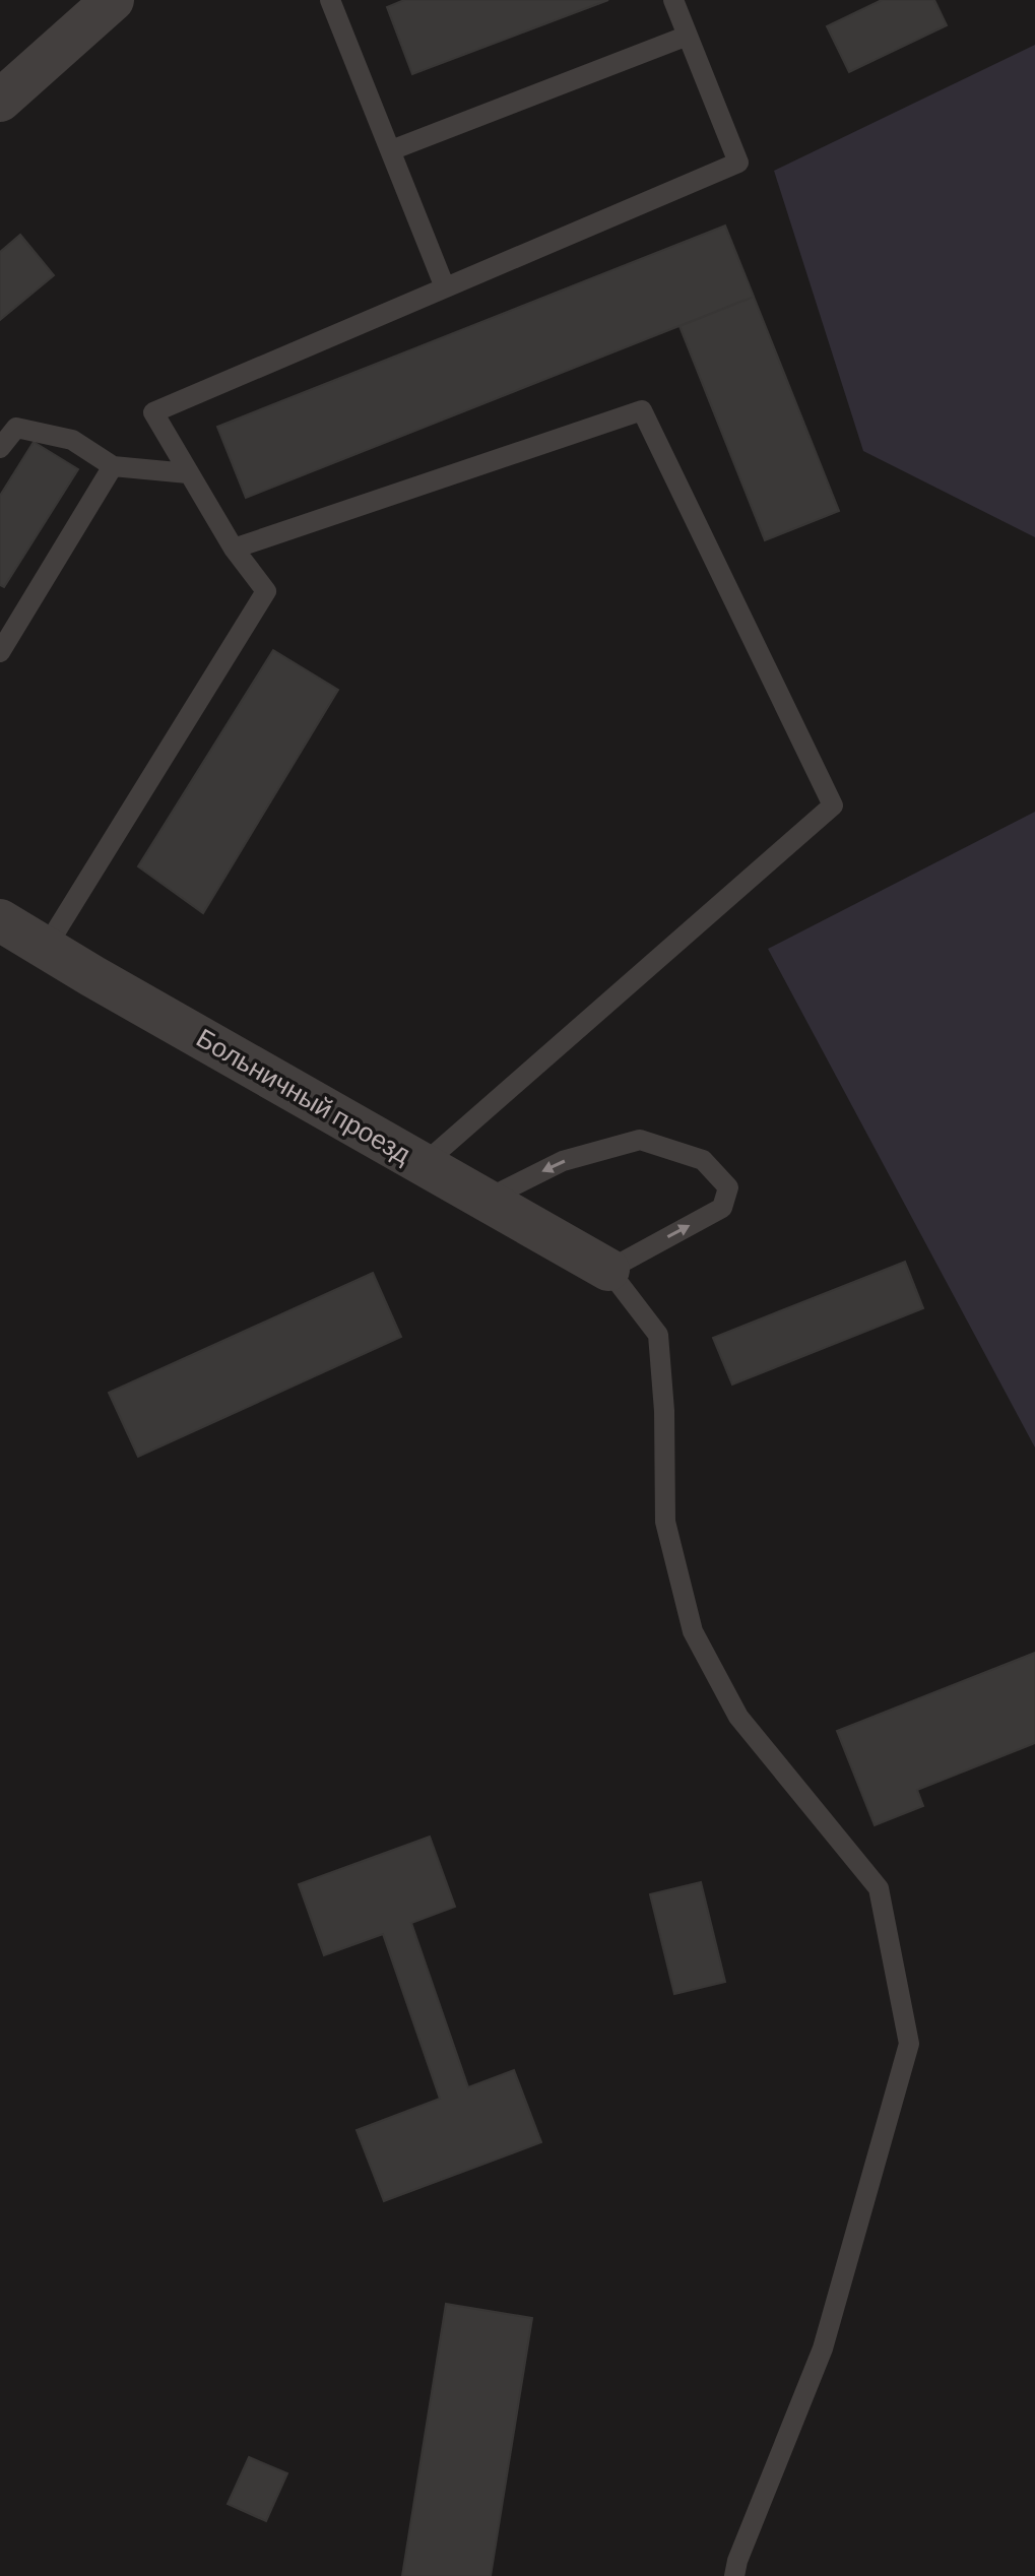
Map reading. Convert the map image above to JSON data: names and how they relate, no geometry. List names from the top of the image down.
{
  "streets": {
    "street": ["Больничный проезд"]
  }
}
